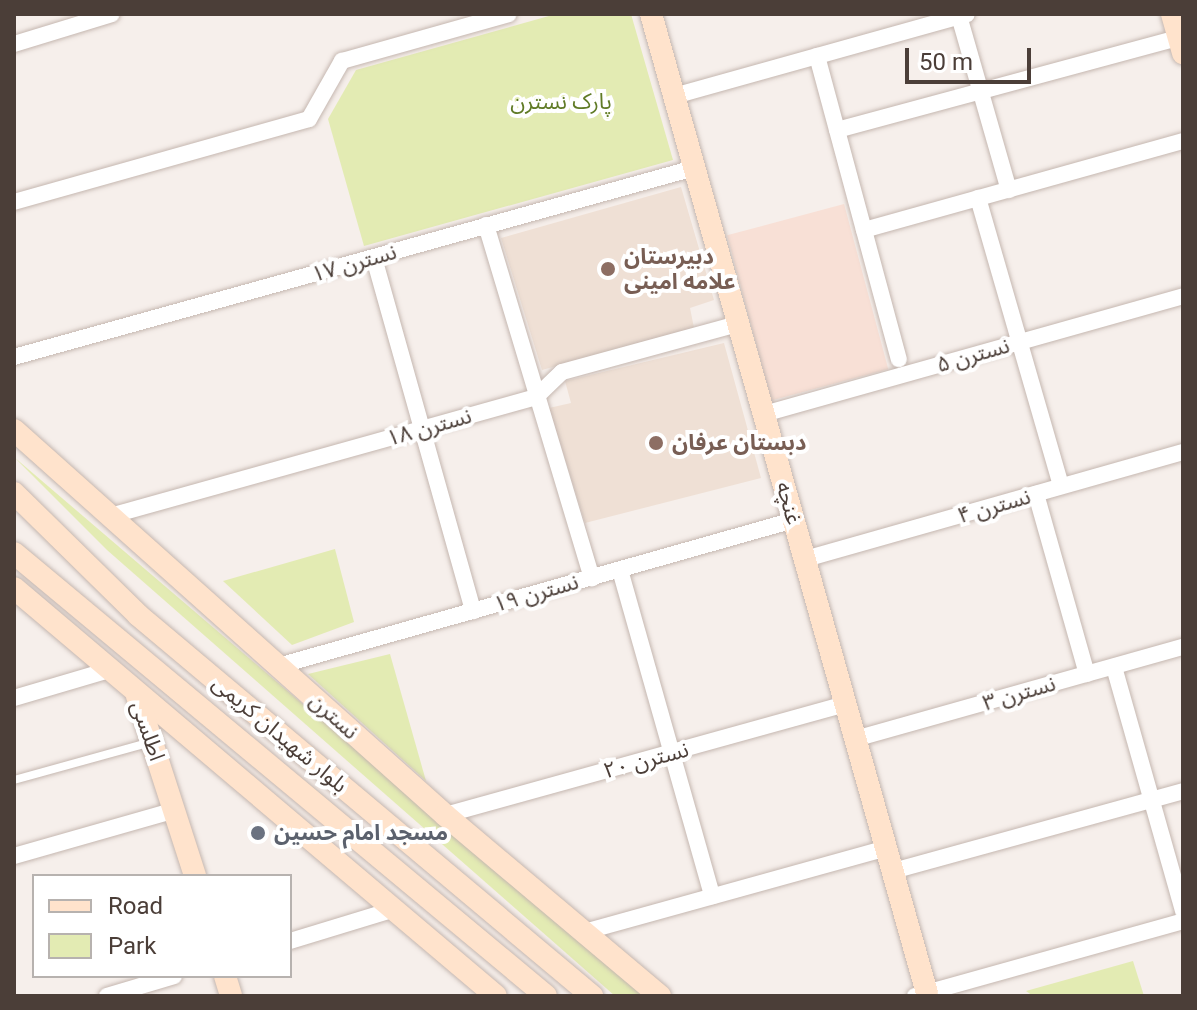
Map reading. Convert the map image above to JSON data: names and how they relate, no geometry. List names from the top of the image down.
{
  "streets": {
    "street": [
      "نسترن ۱۷",
      "نسترن ۵",
      "نسترن ۱۸",
      "غنچه",
      "نسترن ۴",
      "نسترن ۱۹",
      "نسترن ۳",
      "نسترن",
      "اطلسی",
      "بلوار شهیدان کریمی",
      "نسترن ۲۰"
    ]
  },
  "crossings": [
    ["نسترن ۱۷", "غنچه"],
    ["نسترن ۵", "غنچه"],
    ["نسترن ۱۸", "غنچه"],
    ["نسترن ۱۸", "نسترن"],
    ["غنچه", "نسترن ۴"],
    ["غنچه", "نسترن ۱۹"],
    ["غنچه", "نسترن ۳"],
    ["غنچه", "نسترن ۲۰"],
    ["نسترن ۱۹", "نسترن"],
    ["نسترن", "نسترن ۲۰"]
  ],
  "parks": ["پارک نسترن"],
  "places": ["دبیرستان علامه امینی", "دبستان عرفان", "مسجد امام حسین"],
  "legend": ["Road", "Park"],
  "scale_bar": "50 m"
}
